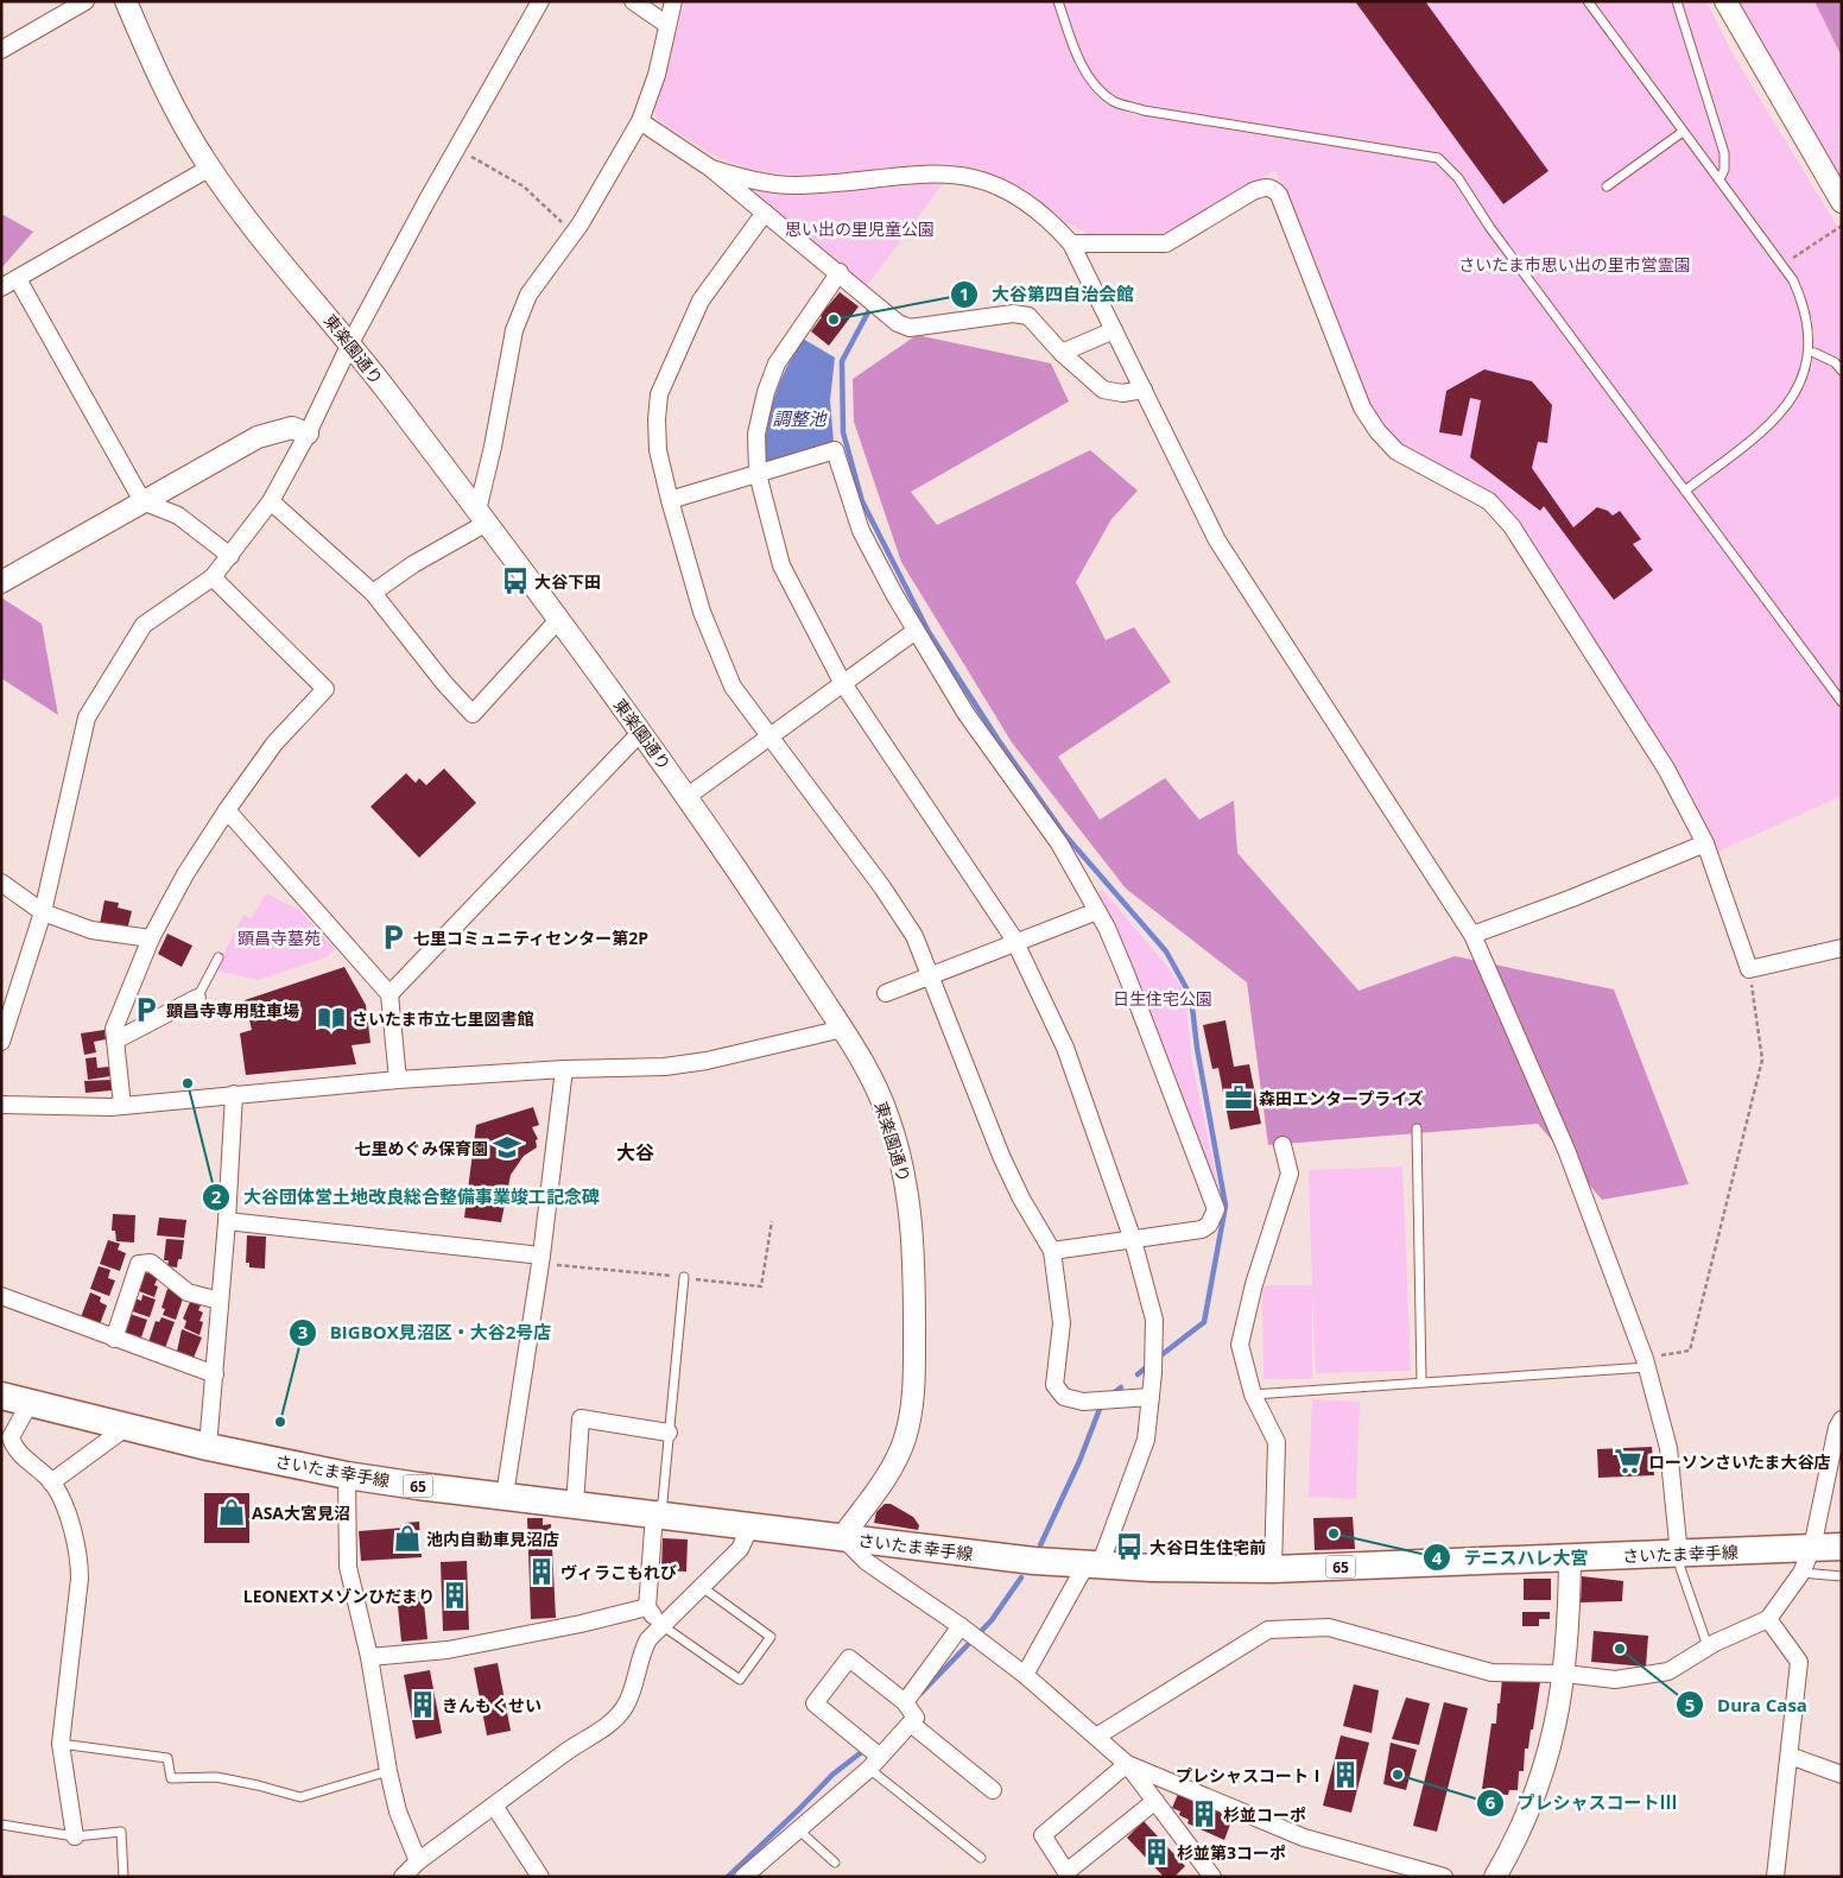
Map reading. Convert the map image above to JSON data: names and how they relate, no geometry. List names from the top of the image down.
{
  "streets": {
    "main road": ["さいたま幸手線", "65"],
    "street": ["東楽園通り"]
  },
  "crossings": [
    ["東楽園通り", "さいたま幸手線"]
  ],
  "districts": ["大谷"],
  "water": ["調整池"],
  "parks": [
    "思い出の里児童公園",
    "さいたま市思い出の里市営霊園",
    "顕昌寺墓苑",
    "日生住宅公園"
  ],
  "places": {
    "other": [
      "大谷第四自治会館",
      "大谷団体営土地改良総合整備事業竣工記念碑",
      "BIGBOX見沼区・大谷2号店",
      "テニスハレ大宮",
      "Dura Casa",
      "プレシャスコートⅢ"
    ],
    "bus stop": ["大谷下田", "大谷日生住宅前"],
    "parking": ["七里コミュニティセンター第2P", "顕昌寺専用駐車場"],
    "library": ["さいたま市立七里図書館"],
    "office": ["森田エンタープライズ"],
    "school or university": ["七里めぐみ保育園"],
    "supermarket": ["ローソンさいたま大谷店"],
    "shop": ["ASA大宮見沼", "池内自動車見沼店"],
    "building": [
      "ヴィラこもれび",
      "LEONEXTメゾンひだまり",
      "きんもくせい",
      "プレシャスコートⅠ",
      "杉並コーポ",
      "杉並第3コーポ"
    ]
  }
}
